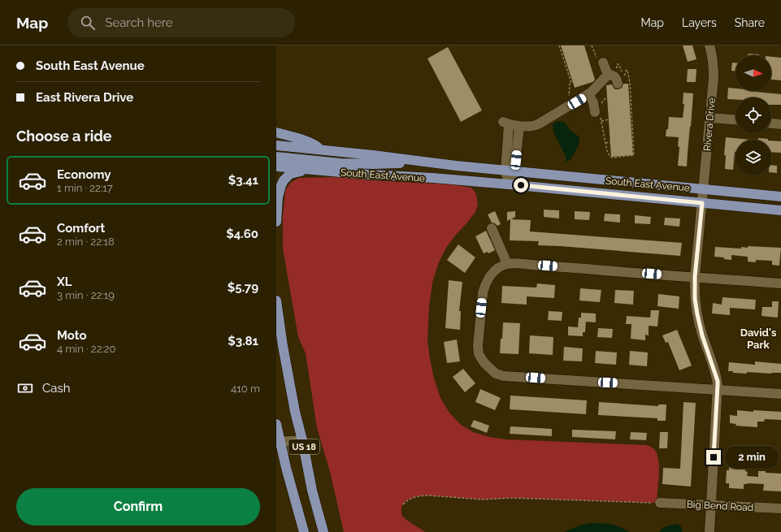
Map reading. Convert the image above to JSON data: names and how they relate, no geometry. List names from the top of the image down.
{
  "streets": {
    "main road": ["South East Avenue", "US 18"],
    "street": ["Rivera Drive", "Big Bend Road"]
  },
  "crossings": [
    ["Rivera Drive", "South East Avenue"],
    ["Rivera Drive", "Big Bend Road"]
  ],
  "districts": ["David's Park"],
  "north": "right",
  "page": {
    "header": "Map",
    "search": "Search here",
    "nav": ["Map", "Layers", "Share"],
    "banner": ["South East Avenue", "East Rivera Drive"],
    "heading": "Choose a ride",
    "list": [
      {
        "name": "Economy",
        "note": "1 min · 22:17",
        "value": "$3.41"
      },
      {
        "name": "Comfort",
        "note": "2 min · 22:18",
        "value": "$4.60"
      },
      {
        "name": "XL",
        "note": "3 min · 22:19",
        "value": "$5.79"
      },
      {
        "name": "Moto",
        "note": "4 min · 22:20",
        "value": "$3.81"
      }
    ],
    "pay": ["Cash", "410 m"],
    "bubble": "2 min",
    "buttons": "Confirm"
  }
}
